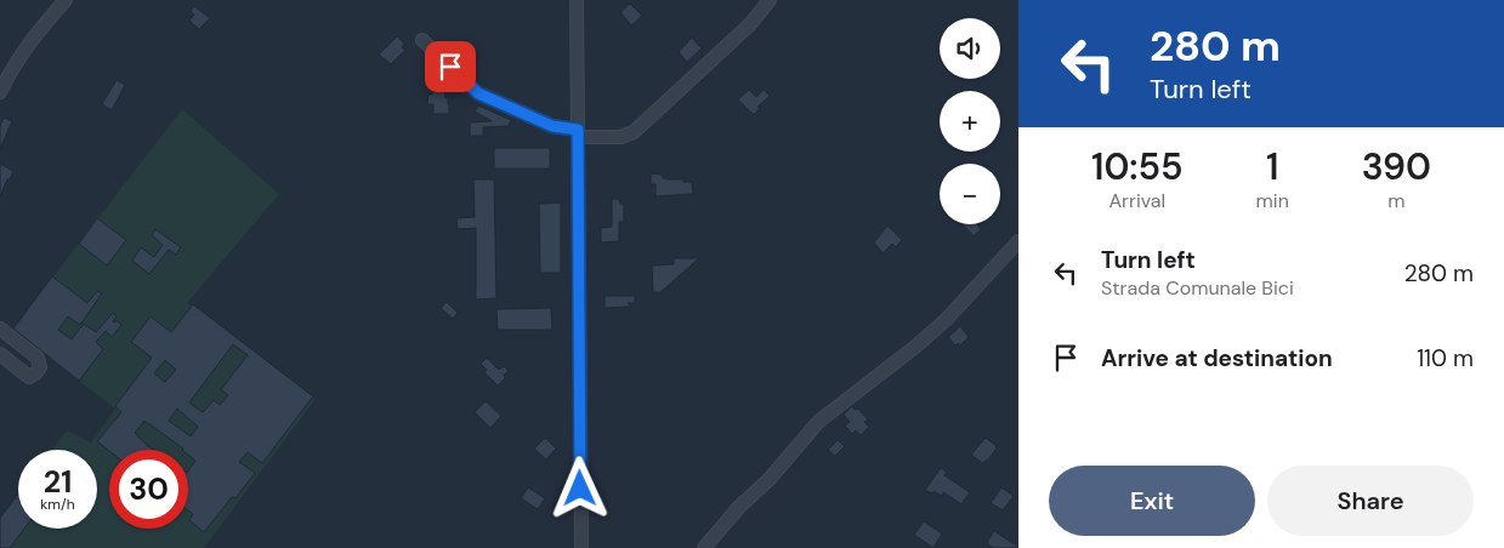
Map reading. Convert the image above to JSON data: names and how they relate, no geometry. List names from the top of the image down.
{
  "page": {
    "turn": ["280 m", "Turn left"],
    "map_buttons": ["+", "−"],
    "eta": [
      "10:55",
      "Arrival",
      "1",
      "min",
      "390",
      "m"
    ],
    "list": [
      {
        "name": "Turn left",
        "note": "Strada Comunale Bici",
        "value": "280 m"
      },
      {
        "name": "Arrive at destination",
        "value": "110 m"
      }
    ],
    "speed": "21 km/h",
    "limit": "30",
    "buttons": ["Exit", "Share"]
  }
}
